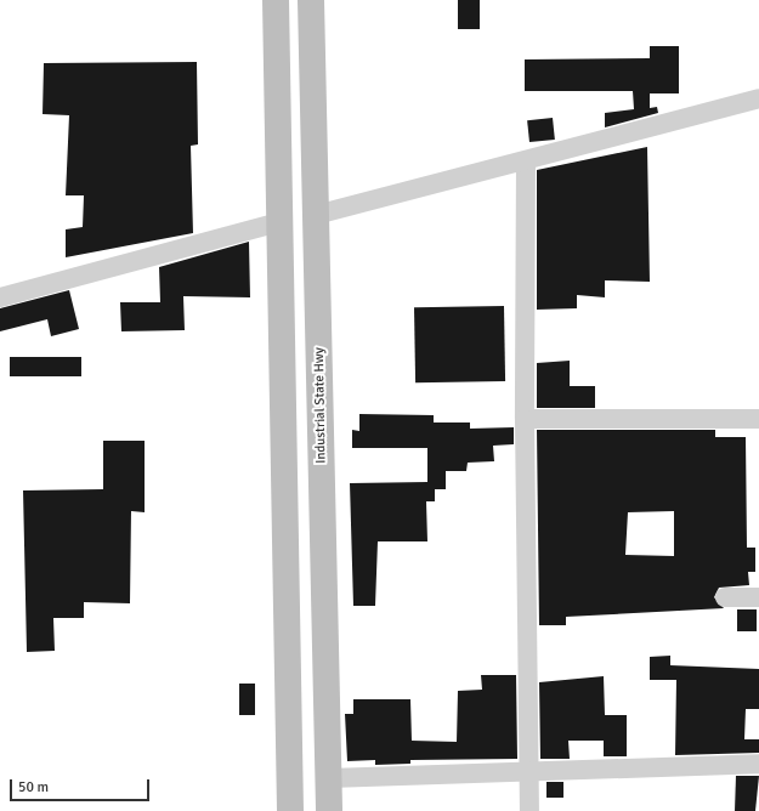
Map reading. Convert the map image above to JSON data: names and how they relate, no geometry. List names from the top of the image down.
{
  "streets": {
    "main road": ["Industrial State Hwy"]
  },
  "scale_bar": "50 m"
}
